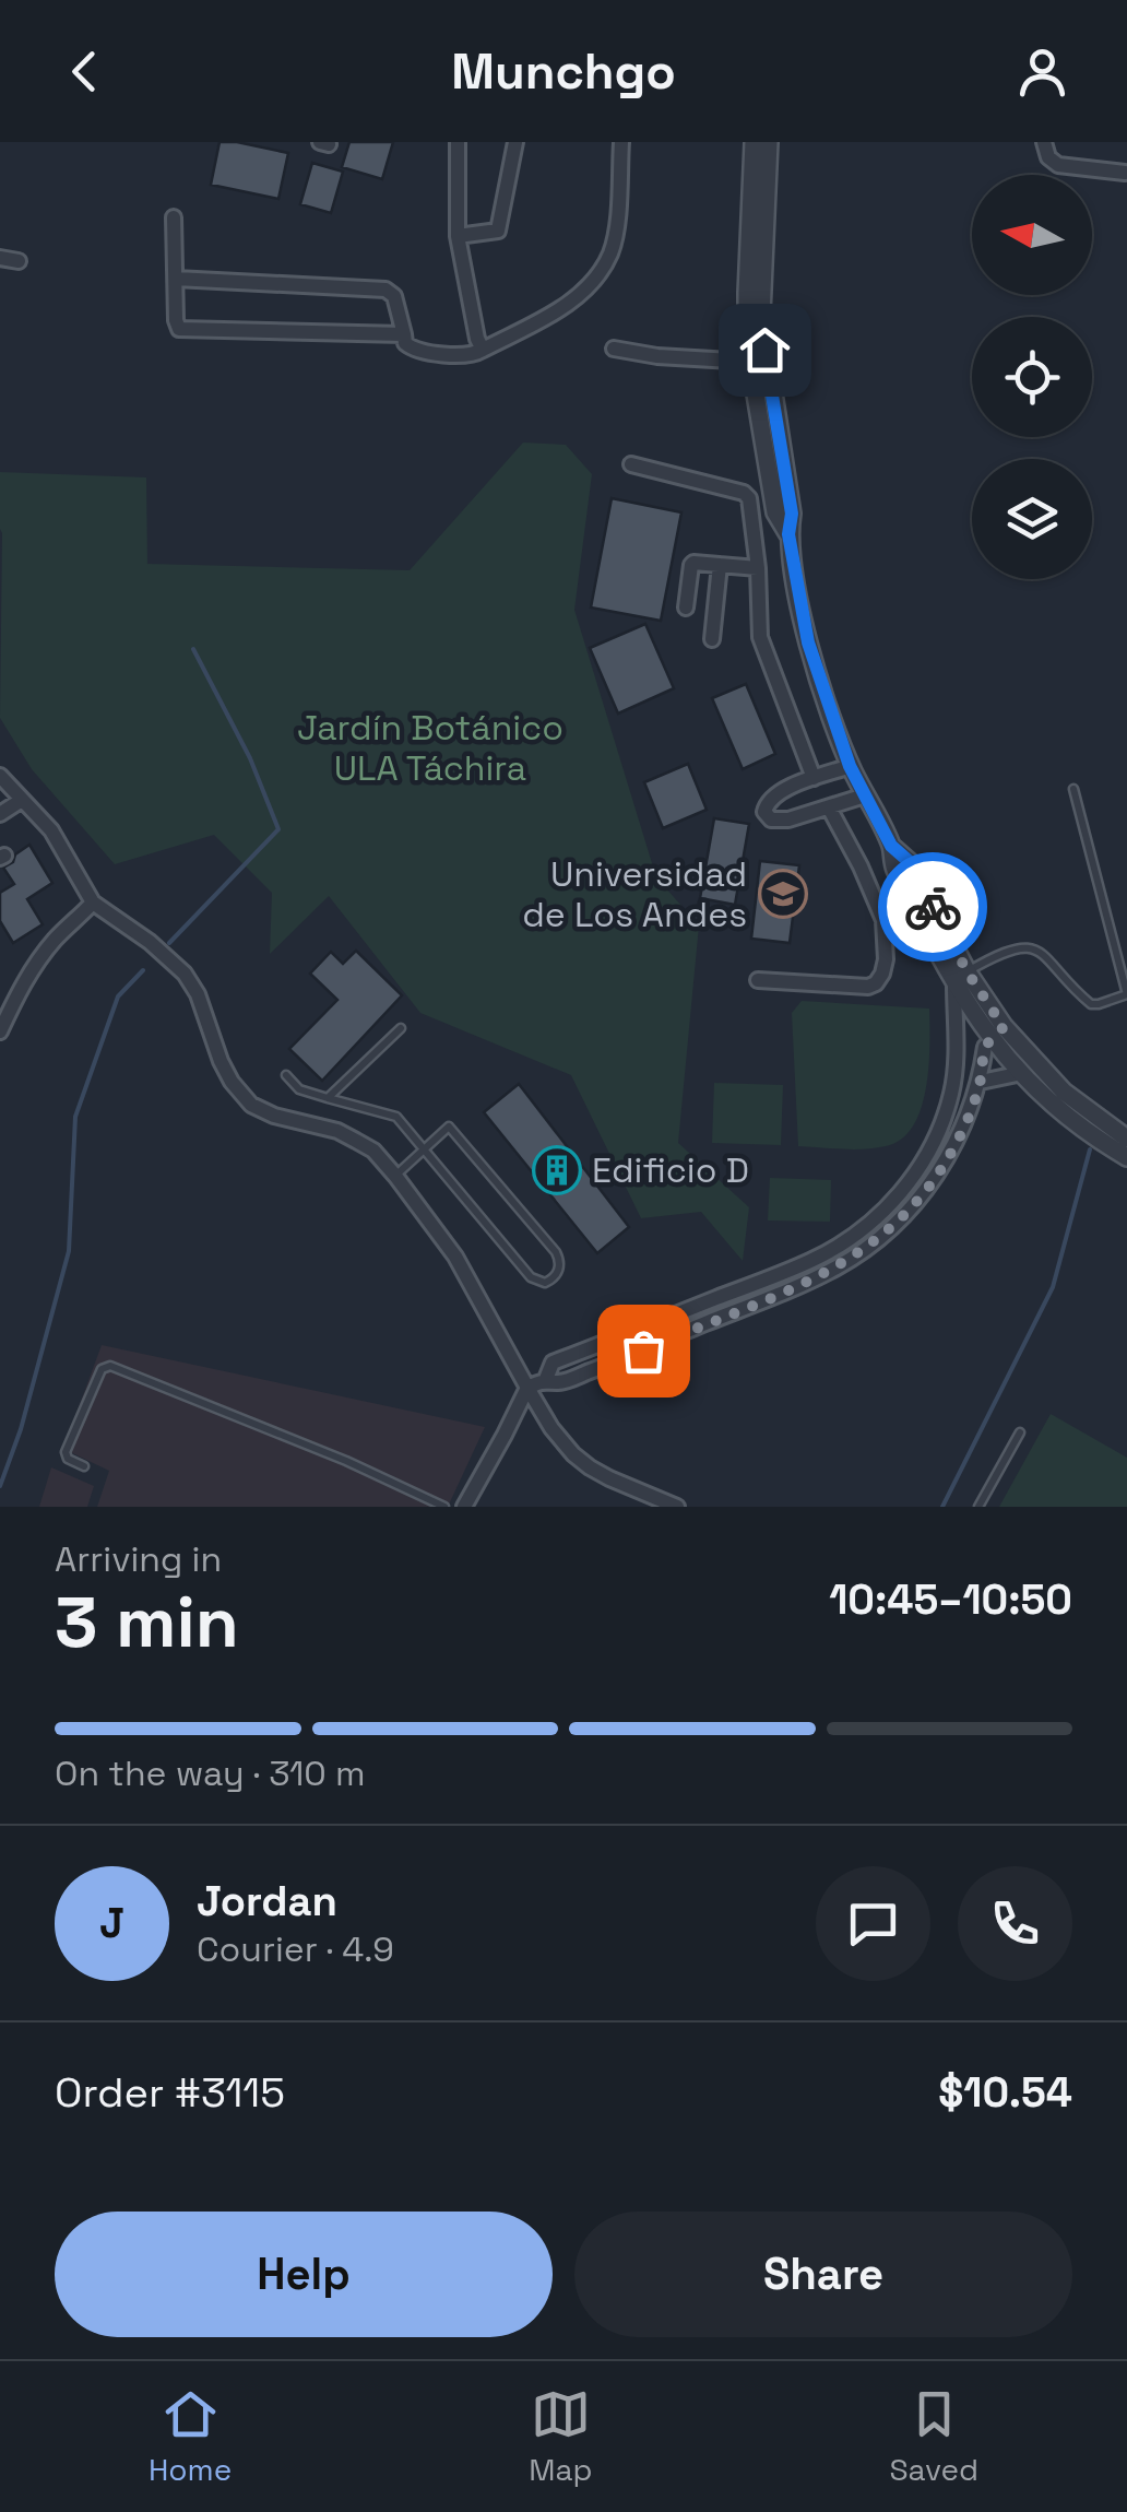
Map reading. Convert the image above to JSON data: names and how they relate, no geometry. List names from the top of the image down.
{
  "parks": ["Jardín Botánico ULA Táchira"],
  "places": {
    "school or university": ["Universidad de Los Andes"],
    "building": ["Edificio D"]
  },
  "north": "left",
  "page": {
    "header": "Munchgo",
    "heading": ["3 min", "Arriving in", "10:45–10:50"],
    "panel": [
      "Jordan",
      "Courier · 4.9",
      "Order #3115",
      "$10.54"
    ],
    "bar": "On the way · 310 m",
    "round": "J",
    "buttons": ["Help", "Share"],
    "tabs": ["Home", "Map", "Saved"]
  }
}
